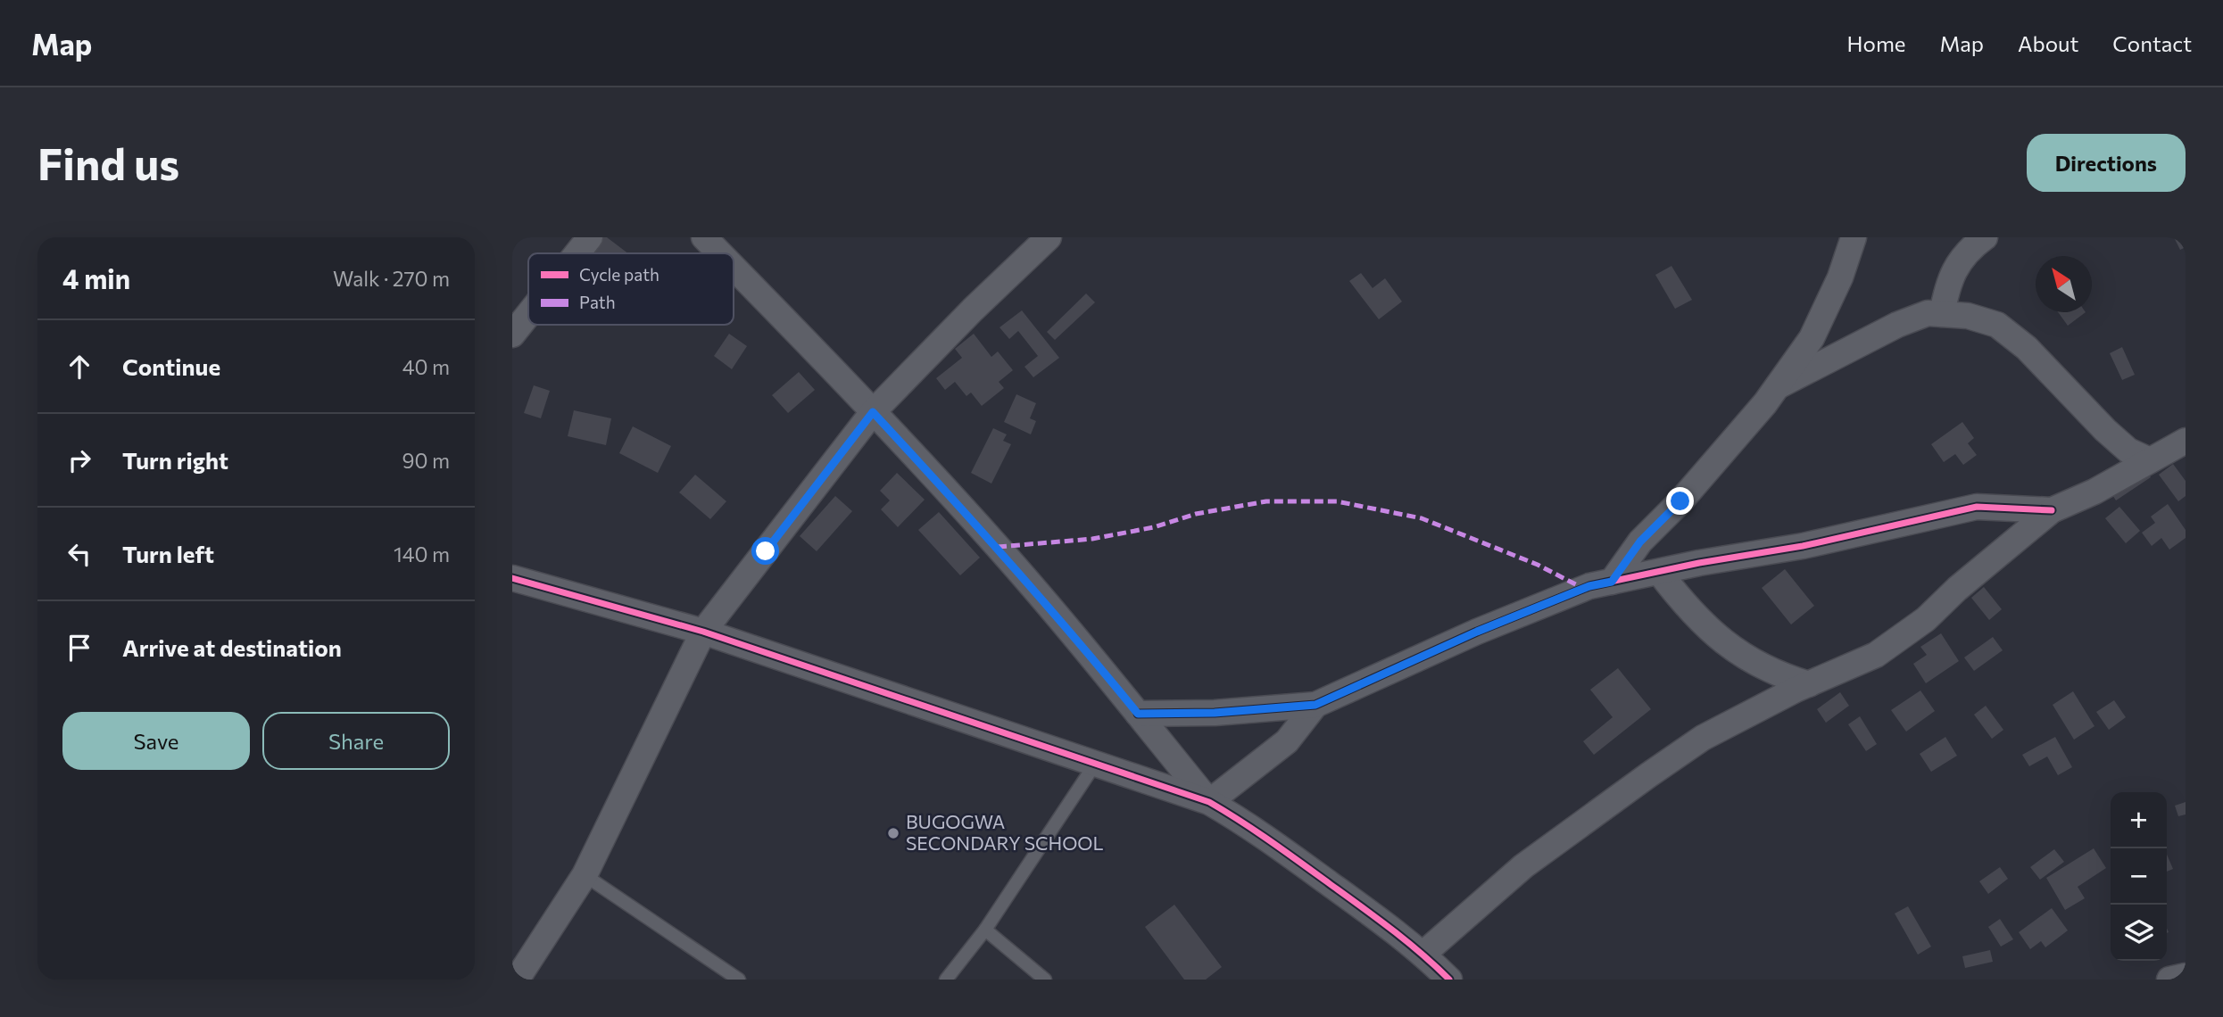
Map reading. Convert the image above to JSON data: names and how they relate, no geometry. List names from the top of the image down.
{
  "places": ["BUGOGWA SECONDARY SCHOOL"],
  "legend": ["Cycle path", "Path"],
  "north": "top left",
  "page": {
    "header": "Map",
    "nav": [
      "Home",
      "Map",
      "About",
      "Contact"
    ],
    "buttons": [
      "Directions",
      ["Save", "Share"]
    ],
    "title": "Find us",
    "heading": ["4 min", "Walk · 270 m"],
    "list": [
      ["Continue", "40 m"],
      ["Turn right", "90 m"],
      ["Turn left", "140 m"],
      "Arrive at destination"
    ],
    "map_buttons": ["+", "−"]
  }
}
